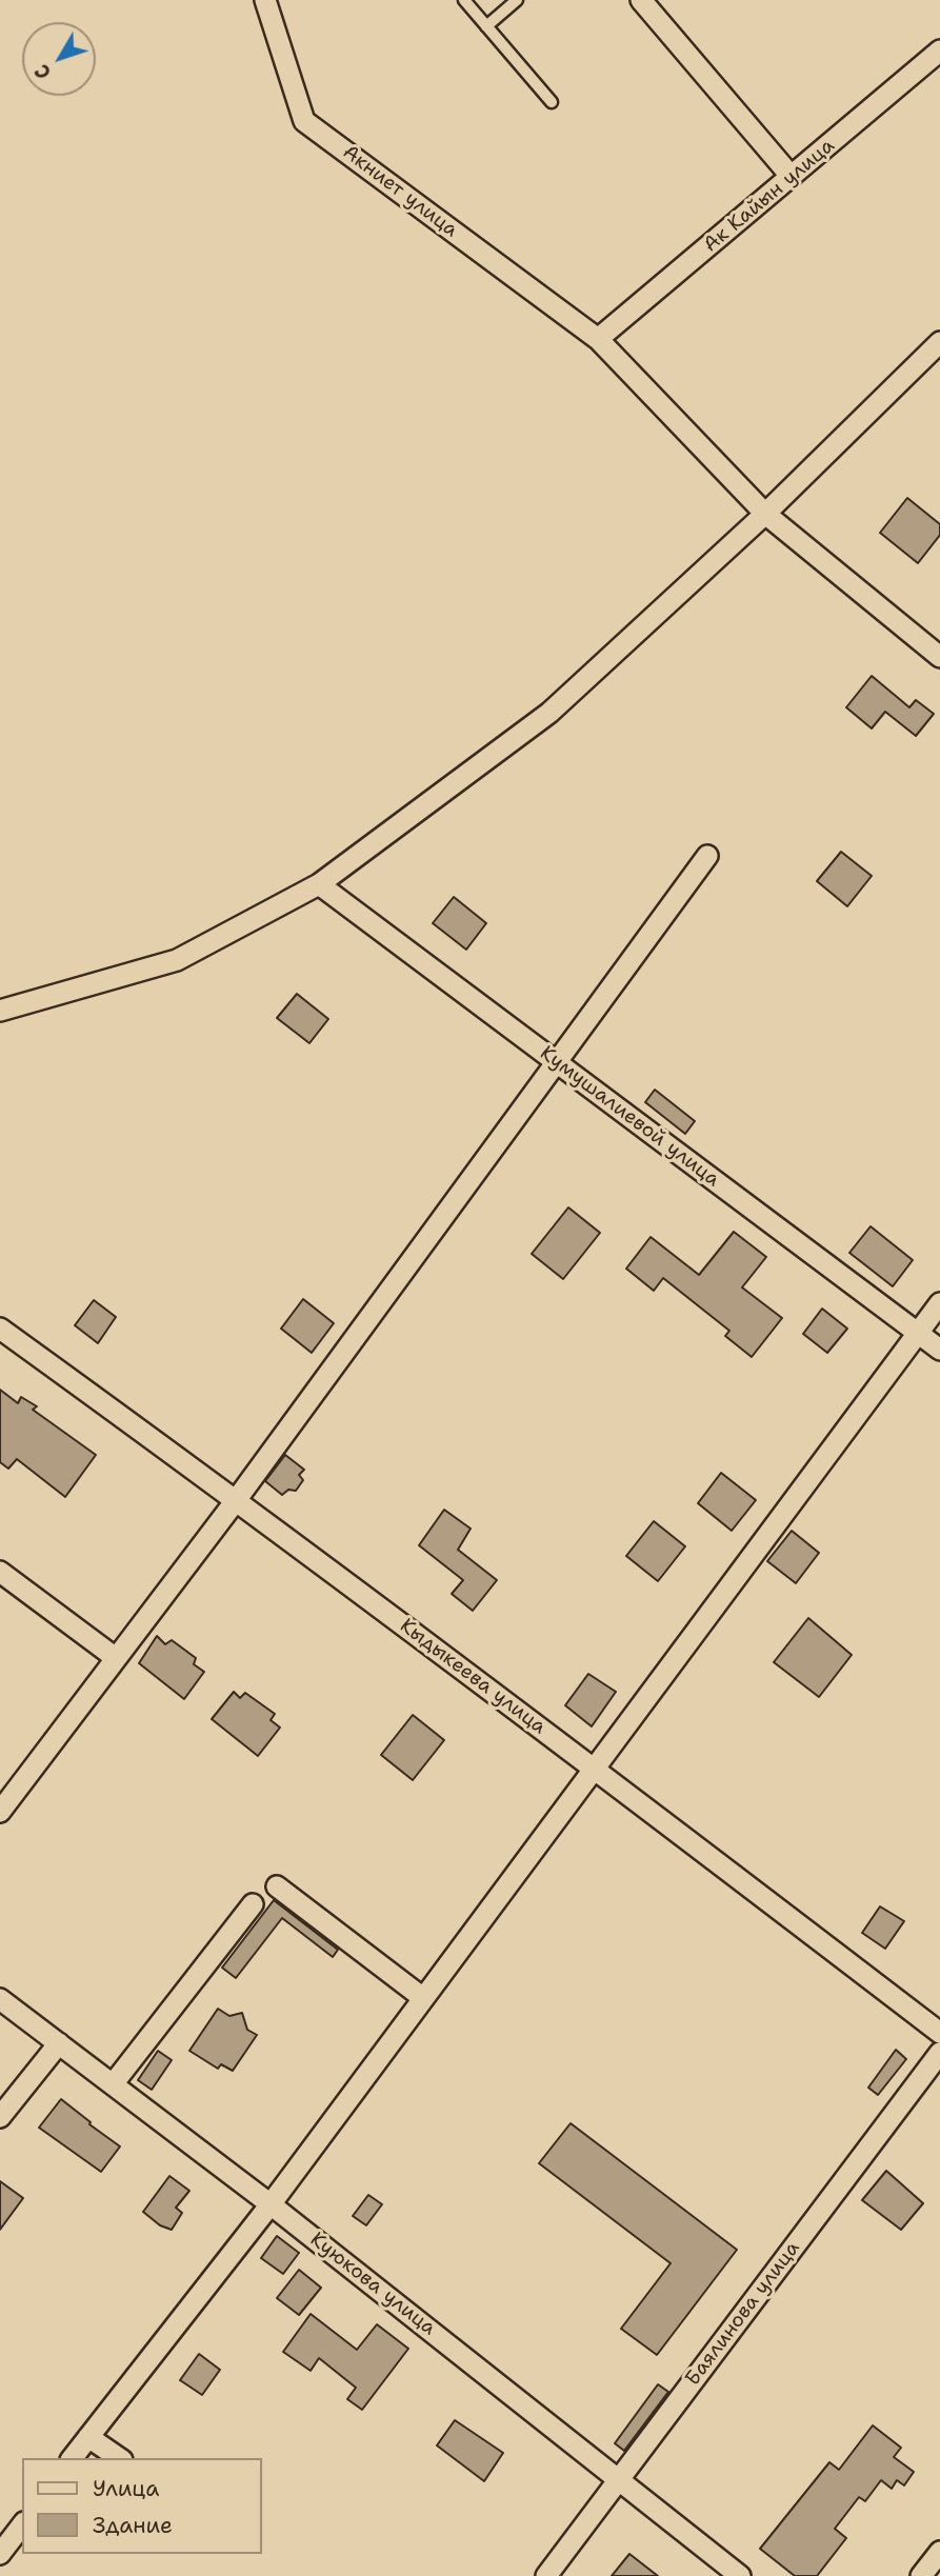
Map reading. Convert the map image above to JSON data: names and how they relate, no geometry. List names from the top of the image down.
{
  "streets": {
    "street": [
      "Акниет улица",
      "Ак Кайын улица",
      "Кумушалиевой улица",
      "Кыдыкеева улица",
      "Куюкова улица",
      "Баялинова улица"
    ]
  },
  "crossings": [
    ["Акниет улица", "Ак Кайын улица"],
    ["Куюкова улица", "Баялинова улица"]
  ],
  "legend": ["Улица", "Здание"],
  "north": "bottom left"
}
